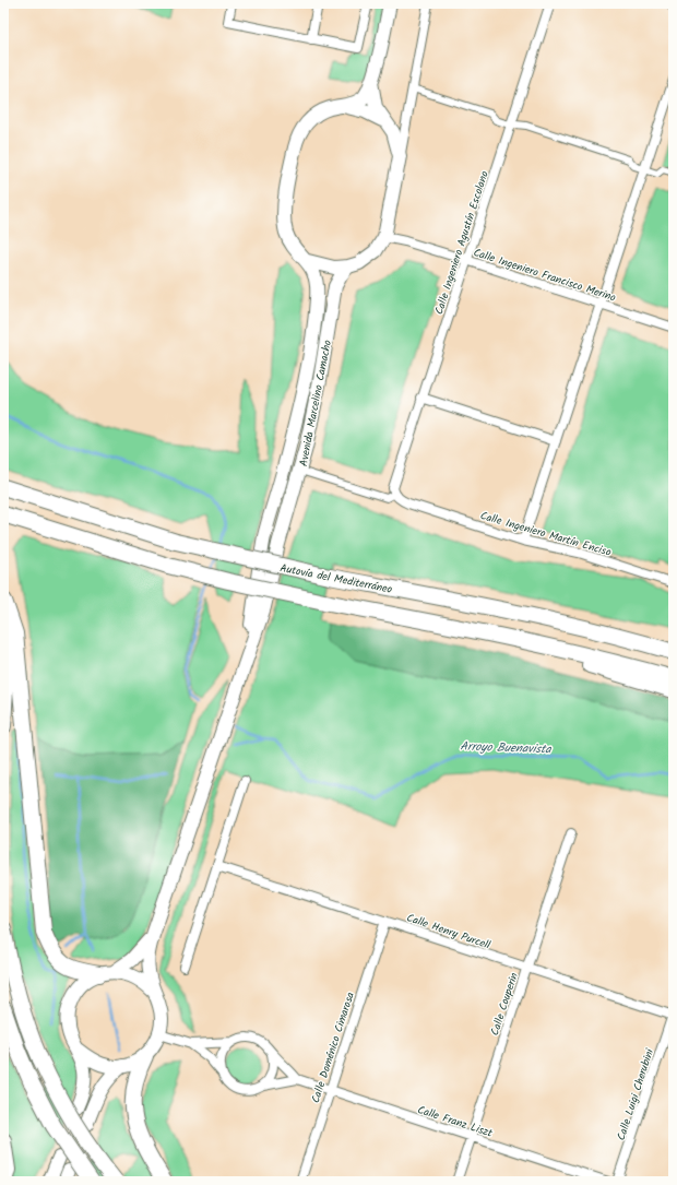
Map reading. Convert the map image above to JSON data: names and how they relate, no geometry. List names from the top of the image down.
{
  "streets": {
    "highway": ["Autovía del Mediterráneo"],
    "main road": ["Avenida Marcelino Camacho"],
    "street": [
      "Calle Ingeniero Agustín Escolano",
      "Calle Ingeniero Francisco Merino",
      "Calle Ingeniero Martín Enciso",
      "Calle Henry Purcell",
      "Calle Couperin",
      "Calle Doménico Cimarosa",
      "Calle Luigi Cherubini",
      "Calle Franz Liszt"
    ]
  },
  "crossings": [
    ["Calle Ingeniero Agustín Escolano", "Calle Ingeniero Francisco Merino"],
    ["Calle Ingeniero Agustín Escolano", "Avenida Marcelino Camacho"],
    ["Calle Ingeniero Agustín Escolano", "Calle Ingeniero Martín Enciso"],
    ["Calle Ingeniero Francisco Merino", "Avenida Marcelino Camacho"],
    ["Avenida Marcelino Camacho", "Calle Ingeniero Martín Enciso"],
    ["Calle Henry Purcell", "Calle Couperin"],
    ["Calle Henry Purcell", "Calle Doménico Cimarosa"],
    ["Calle Henry Purcell", "Calle Luigi Cherubini"],
    ["Calle Couperin", "Calle Franz Liszt"],
    ["Calle Doménico Cimarosa", "Calle Franz Liszt"]
  ],
  "water": ["Arroyo Buenavista"]
}
